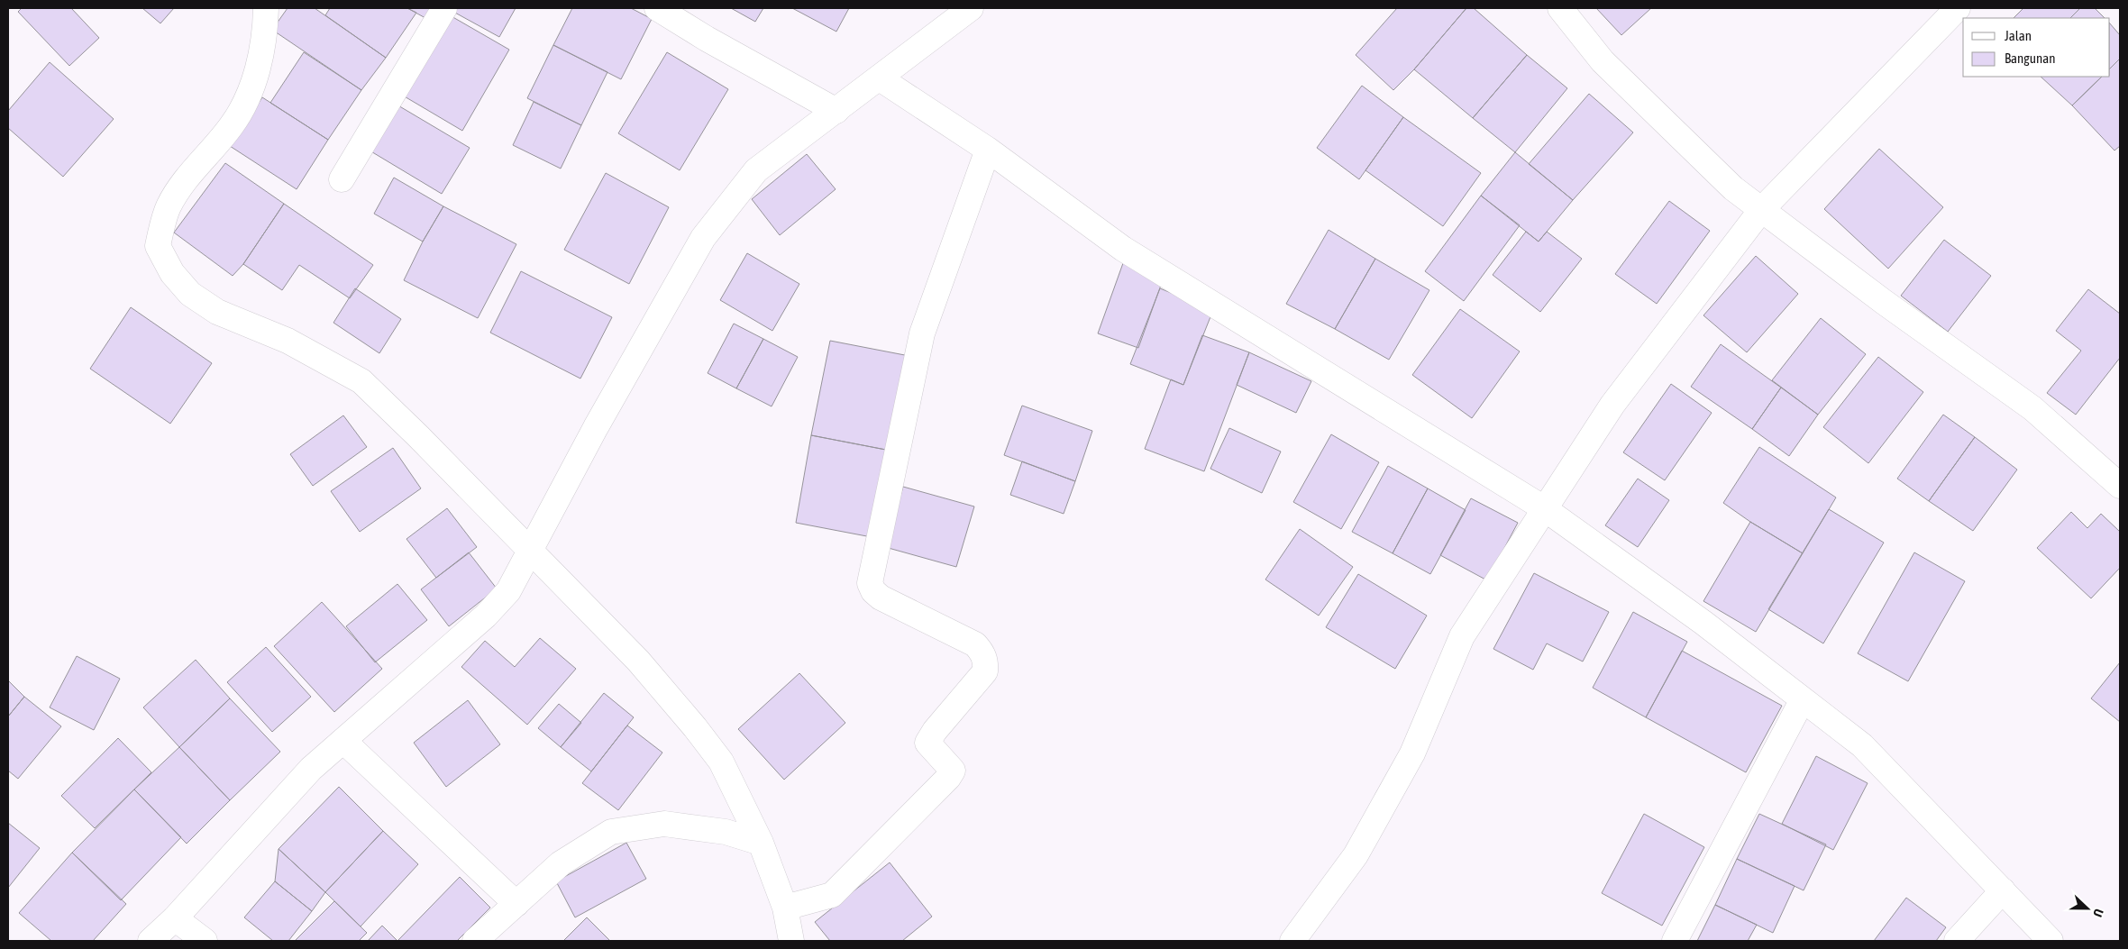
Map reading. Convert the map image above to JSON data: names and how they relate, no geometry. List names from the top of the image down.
{
  "legend": ["Jalan", "Bangunan"],
  "north": "right"
}
